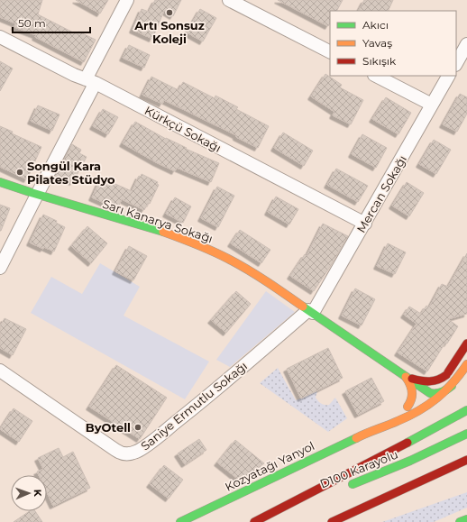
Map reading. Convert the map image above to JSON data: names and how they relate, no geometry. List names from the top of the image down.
{
  "streets": {
    "main road": ["Sarı Kanarya Sokağı", "Kozyatağı Yanyol", "D100 Karayolu"],
    "street": ["Kürkçü Sokağı", "Mercan Sokağı", "Saniye Ermutlu Sokağı"]
  },
  "crossings": [
    ["Kürkçü Sokağı", "Mercan Sokağı"],
    ["Mercan Sokağı", "Sarı Kanarya Sokağı"],
    ["Mercan Sokağı", "Saniye Ermutlu Sokağı"],
    ["Sarı Kanarya Sokağı", "Saniye Ermutlu Sokağı"]
  ],
  "places": ["Artı Sonsuz Koleji", "Songül Kara Pilates Stüdyo", "ByOtell"],
  "legend": ["Akıcı", "Yavaş", "Sıkışık"],
  "scale_bar": "50 m",
  "north": "right"
}
